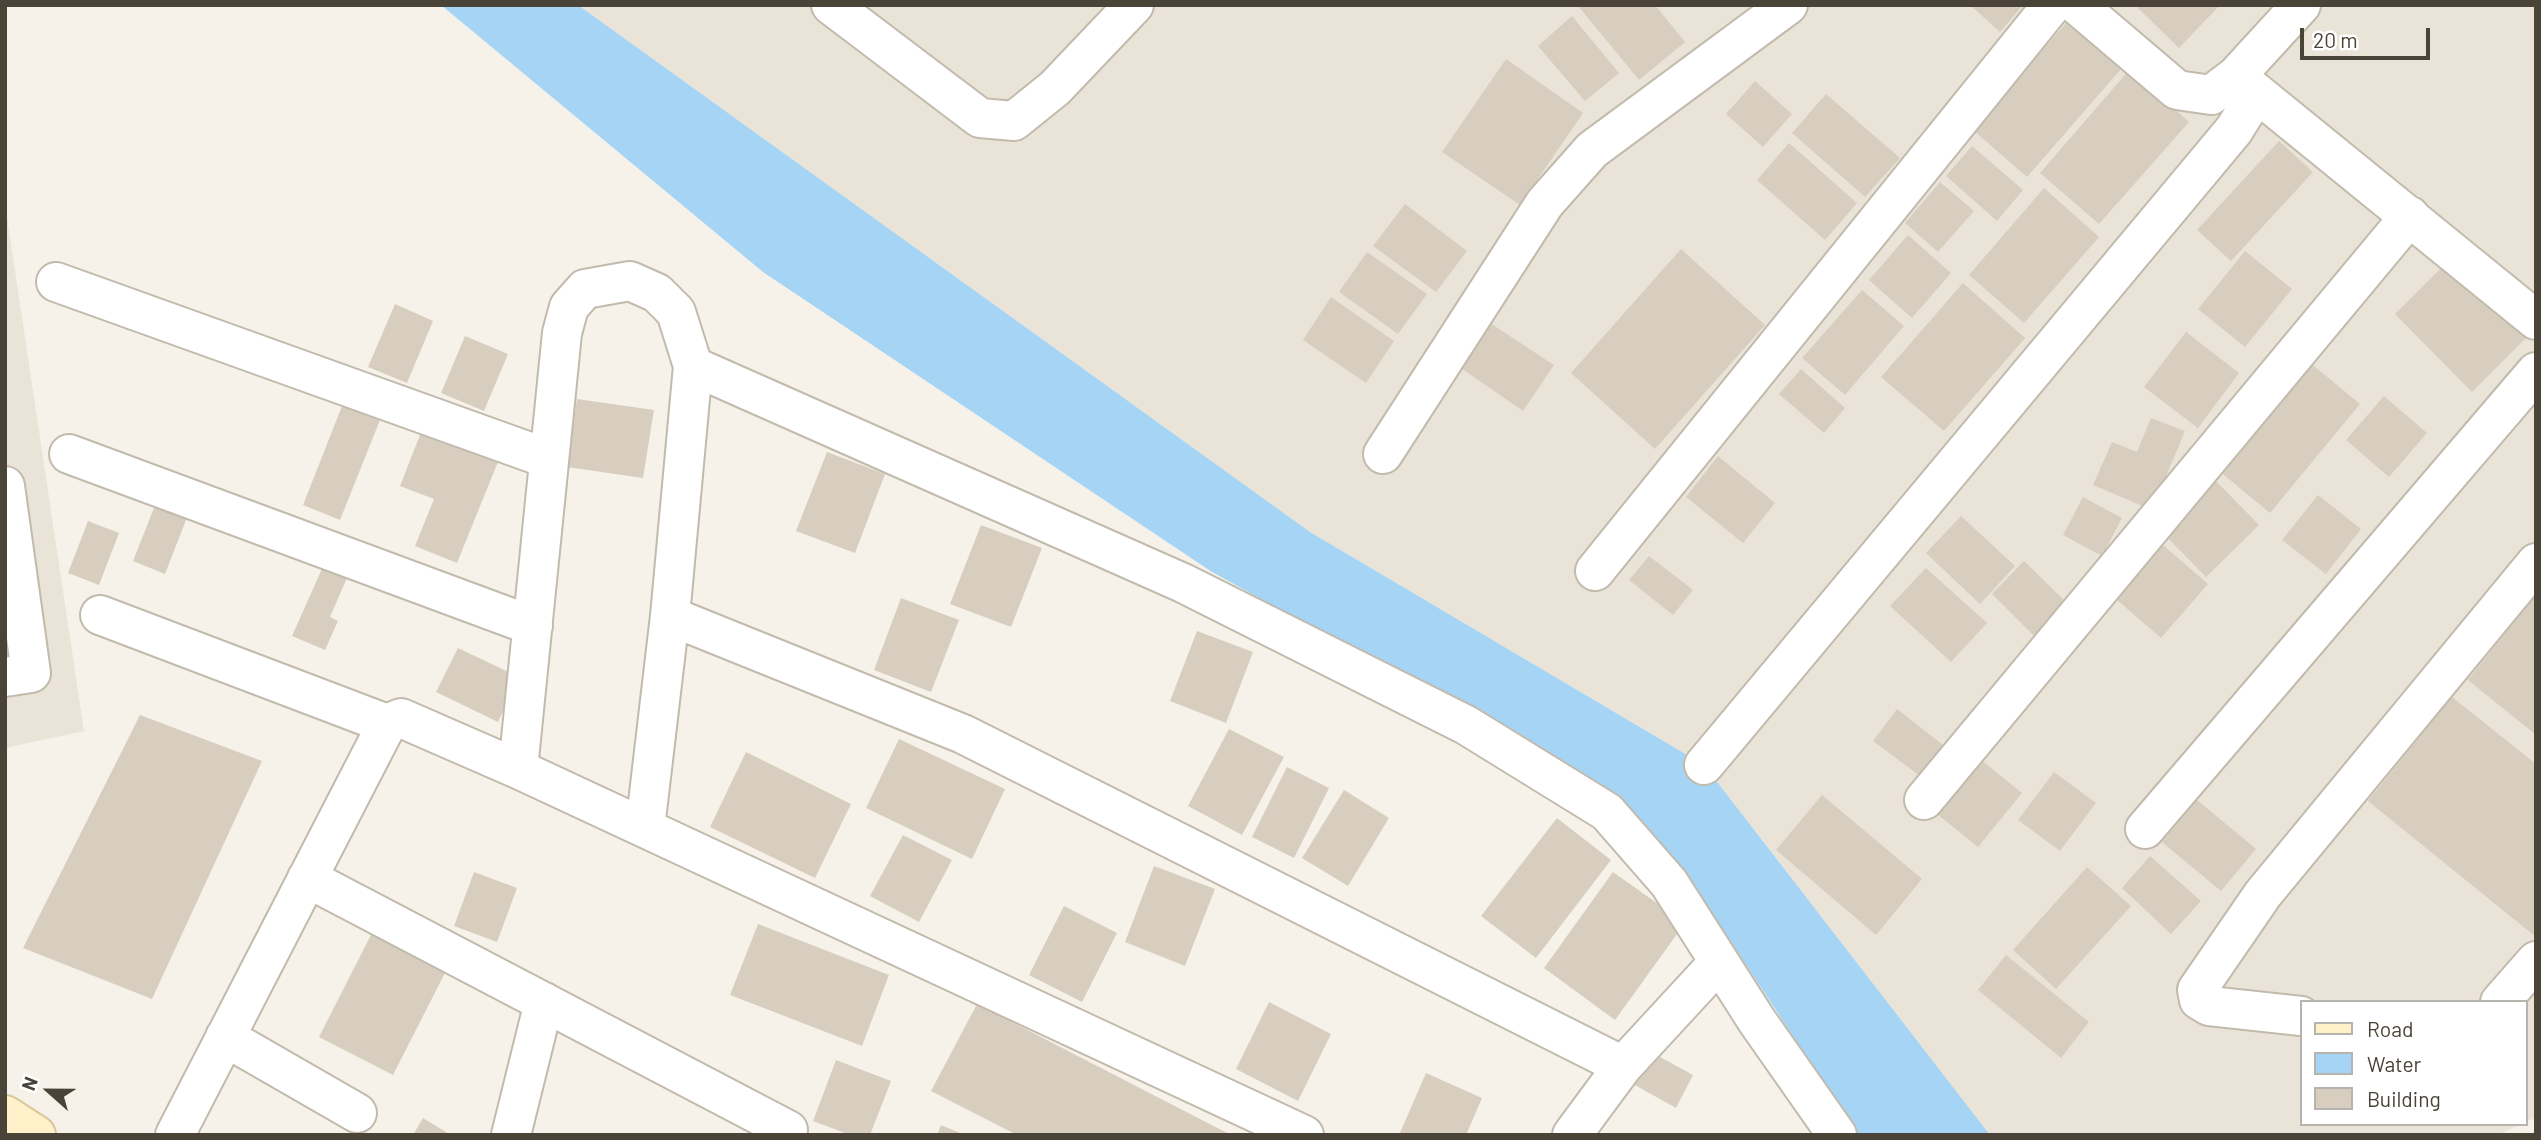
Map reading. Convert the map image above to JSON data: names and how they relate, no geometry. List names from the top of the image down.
{
  "legend": ["Road", "Water", "Building"],
  "scale_bar": "20 m",
  "north": "left"
}
